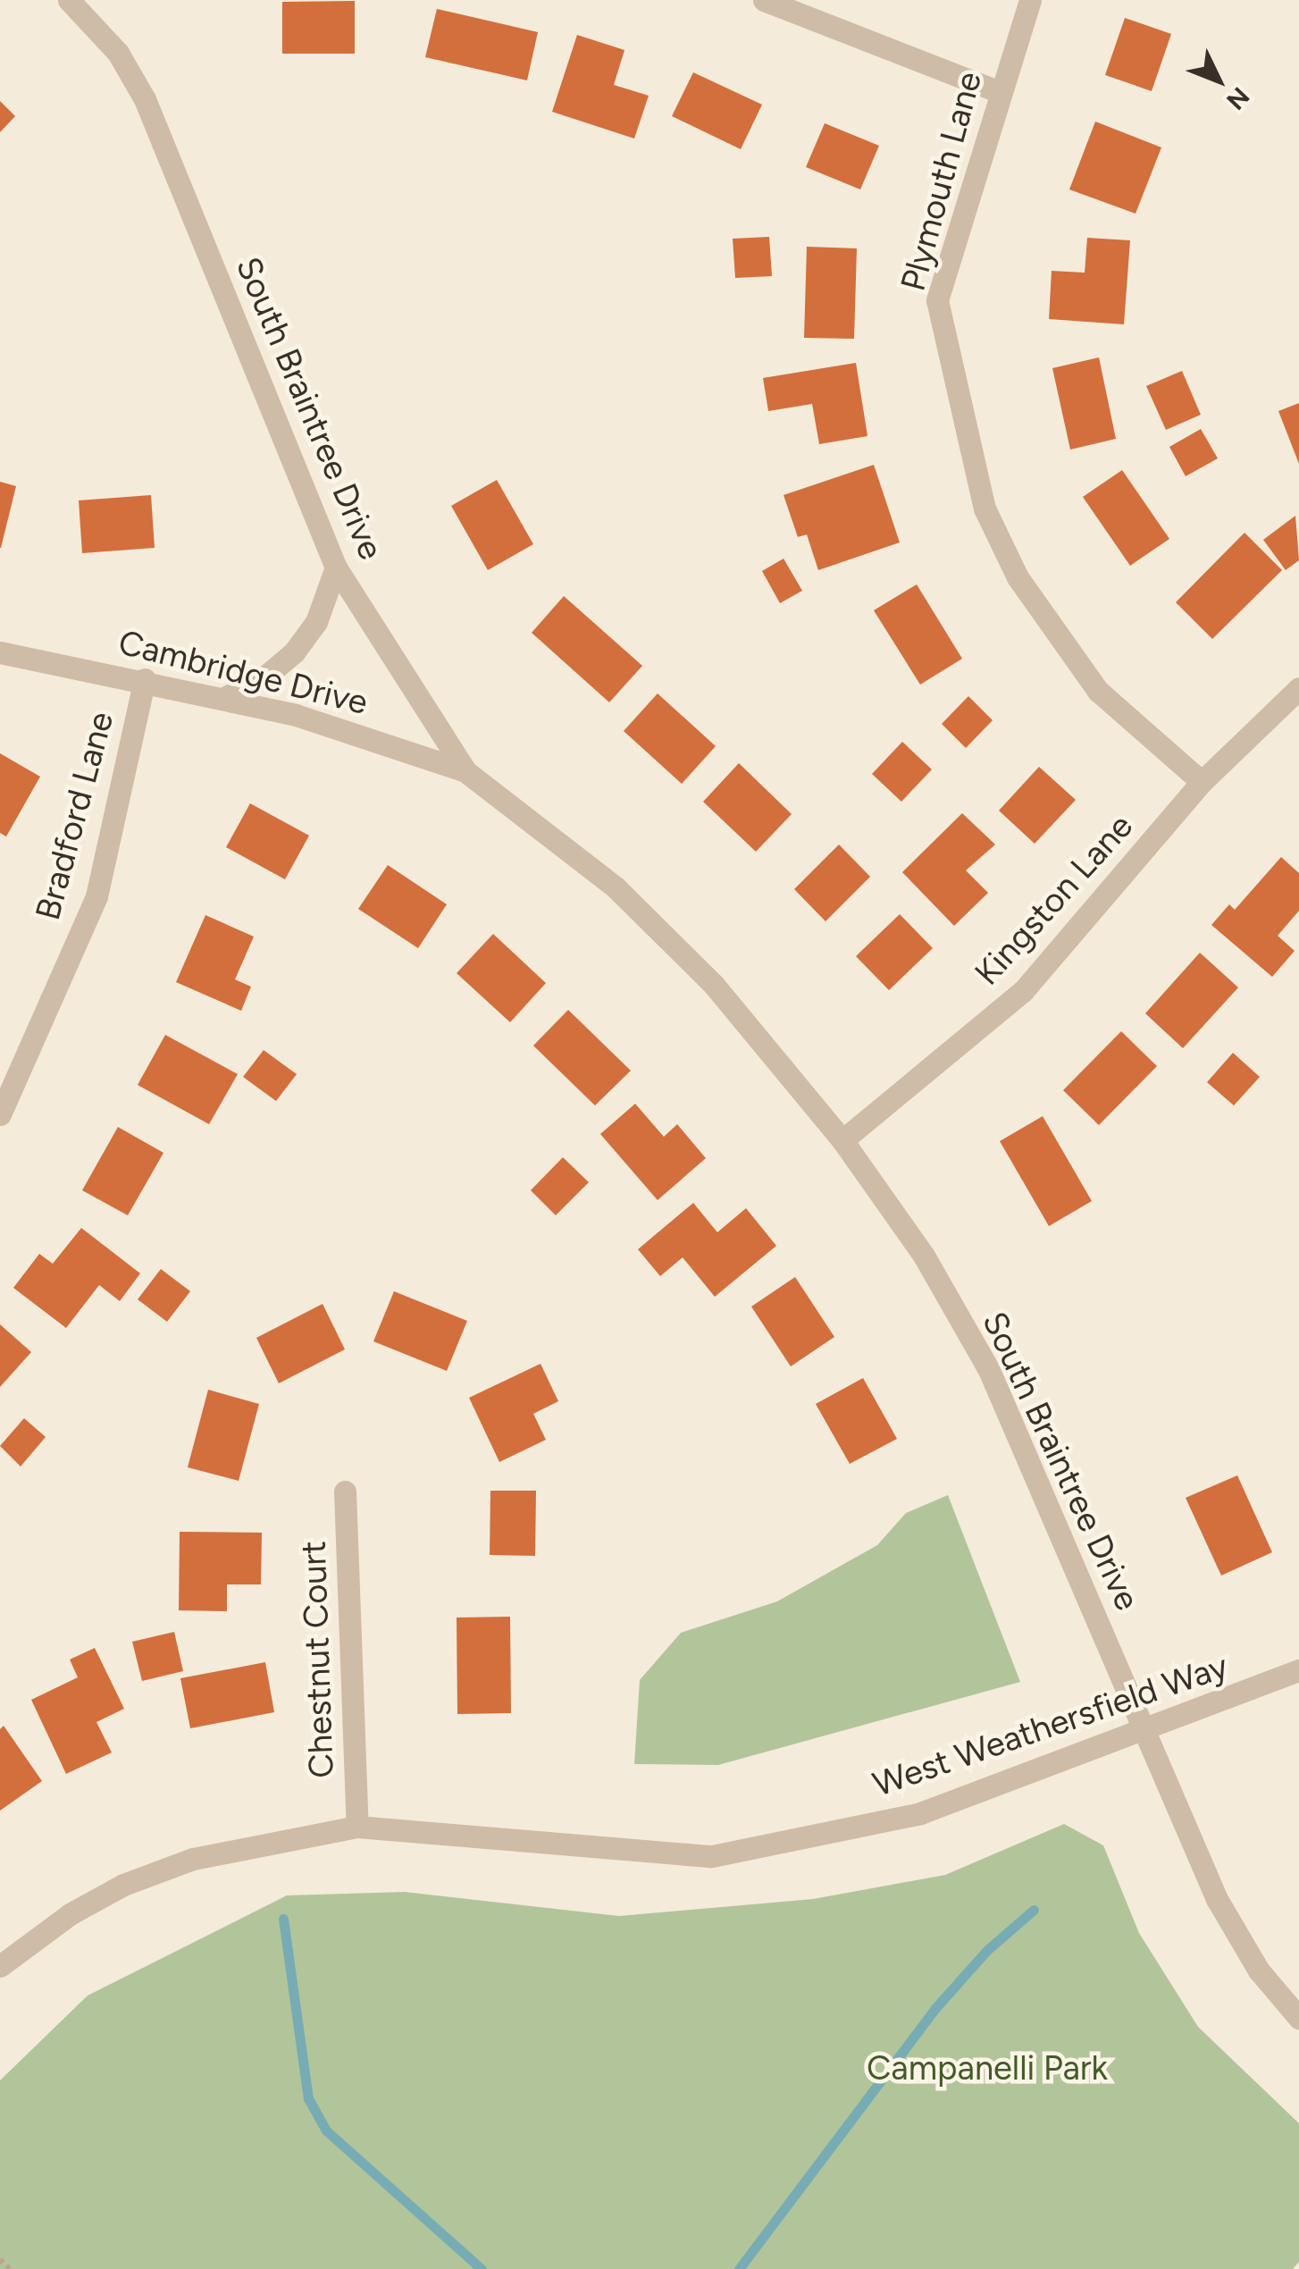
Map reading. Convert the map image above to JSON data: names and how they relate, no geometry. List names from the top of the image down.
{
  "streets": {
    "street": [
      "Plymouth Lane",
      "South Braintree Drive",
      "Cambridge Drive",
      "Bradford Lane",
      "Kingston Lane",
      "Chestnut Court",
      "West Weathersfield Way"
    ]
  },
  "crossings": [
    ["Plymouth Lane", "Kingston Lane"],
    ["South Braintree Drive", "Cambridge Drive"],
    ["South Braintree Drive", "Kingston Lane"],
    ["South Braintree Drive", "West Weathersfield Way"],
    ["Cambridge Drive", "Bradford Lane"],
    ["Chestnut Court", "West Weathersfield Way"]
  ],
  "parks": ["Campanelli Park"],
  "north": "bottom right"
}
